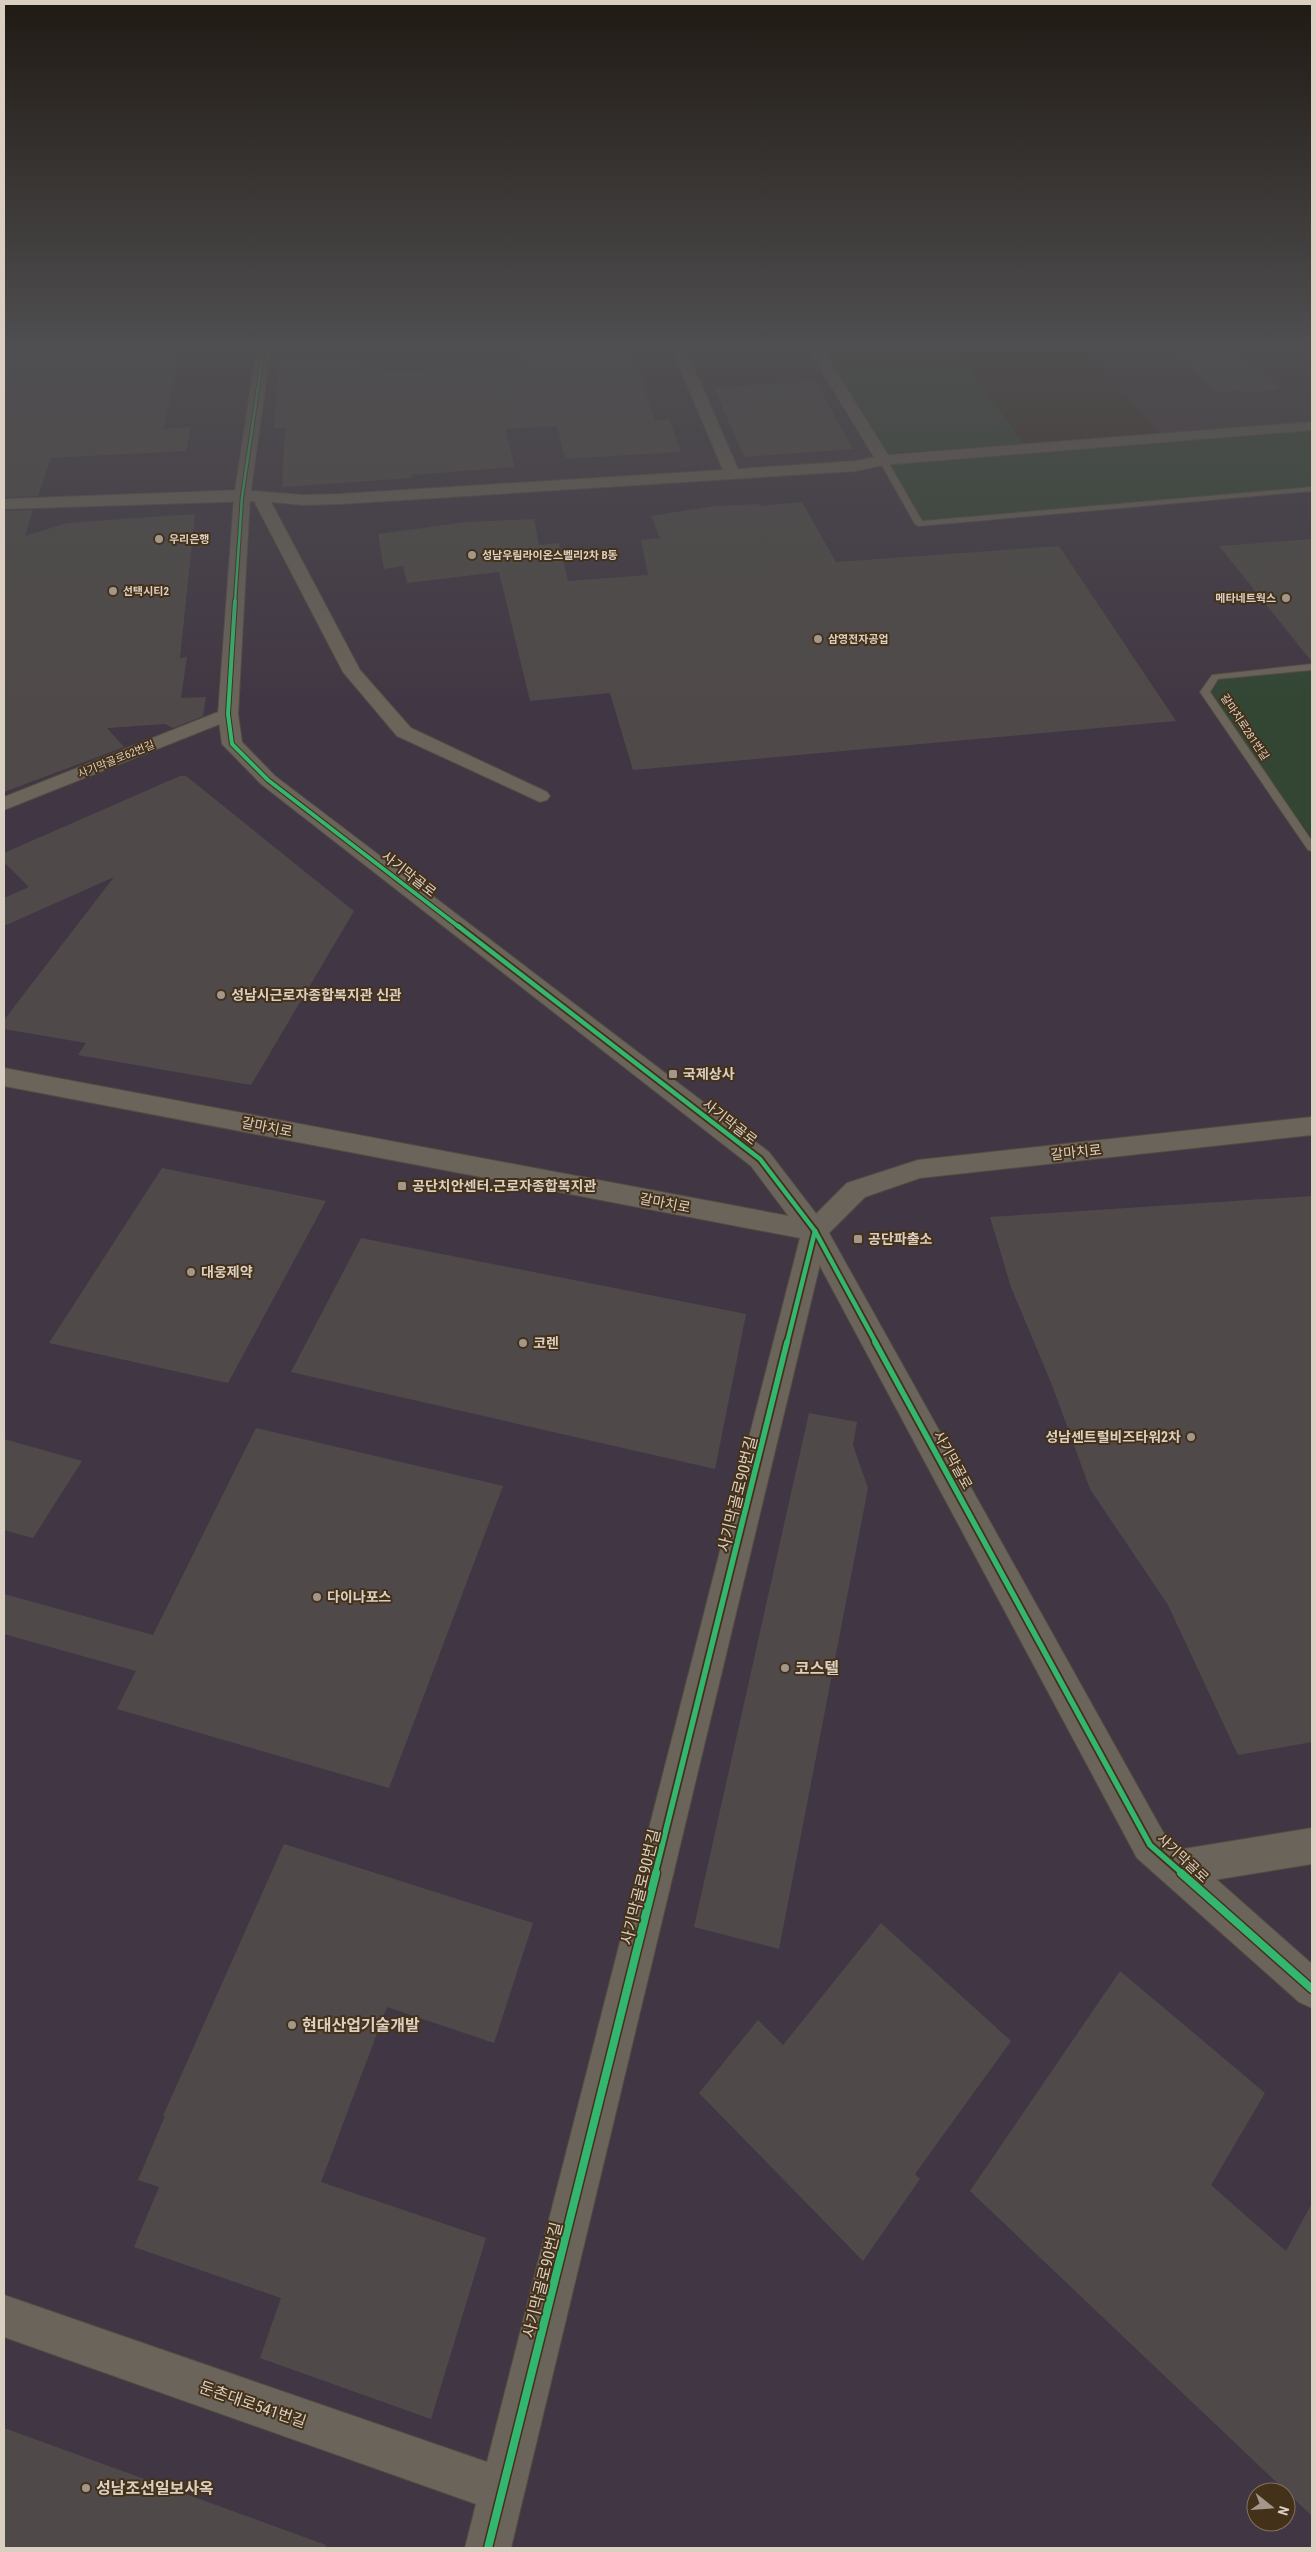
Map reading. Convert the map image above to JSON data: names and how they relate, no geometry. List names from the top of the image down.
{
  "streets": {
    "street": [
      "사기막골로62번길",
      "사기막골로",
      "갈마치로",
      "사기막골로90번길",
      "둔촌대로541번길"
    ],
    "lane": ["갈마치로281번길"]
  },
  "crossings": [
    ["사기막골로62번길", "사기막골로"],
    ["사기막골로", "갈마치로"],
    ["사기막골로", "사기막골로90번길"],
    ["갈마치로", "사기막골로90번길"],
    ["사기막골로90번길", "둔촌대로541번길"]
  ],
  "places": {
    "other": [
      "우리은행",
      "성남우림라이온스벨리2차 B동",
      "선택시티2",
      "메타네트웍스",
      "삼영전자공업",
      "성남시근로자종합복지관 신관",
      "대웅제약",
      "코렌",
      "성남센트럴비즈타워2차",
      "다이나포스",
      "코스텔",
      "현대산업기술개발",
      "성남조선일보사옥"
    ],
    "transit": ["국제상사", "공단치안센터.근로자종합복지관", "공단파출소"]
  },
  "north": "right"
}
